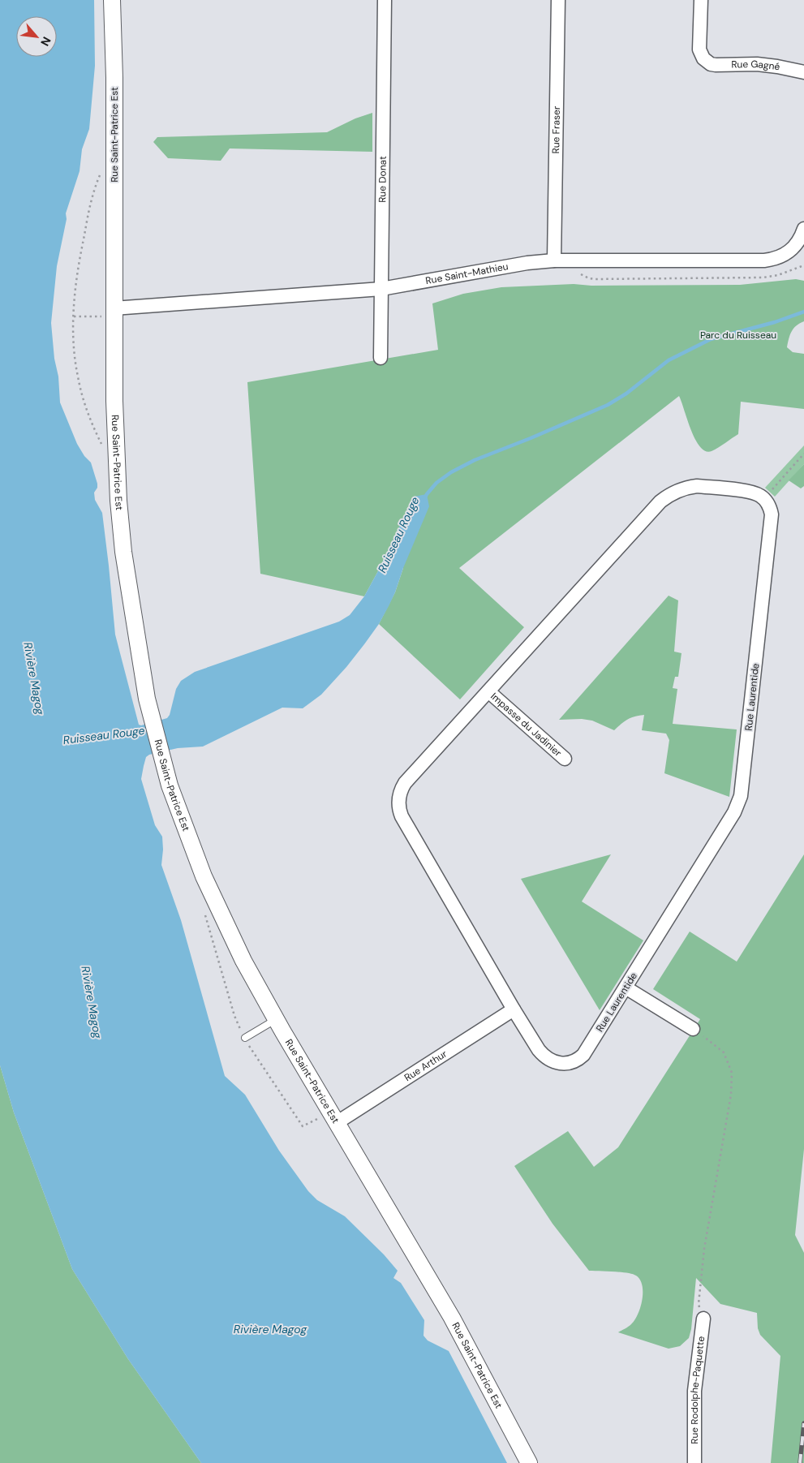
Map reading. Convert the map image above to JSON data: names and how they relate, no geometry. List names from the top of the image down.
{
  "streets": {
    "street": [
      "Rue Gagné",
      "Rue Fraser",
      "Rue Saint-Patrice Est",
      "Rue Donat",
      "Rue Saint-Mathieu",
      "Rue Laurentide",
      "Impasse du Jadinier",
      "Rue Arthur",
      "Rue Rodolphe-Paquette"
    ]
  },
  "crossings": [
    ["Rue Fraser", "Rue Saint-Mathieu"],
    ["Rue Saint-Patrice Est", "Rue Saint-Mathieu"],
    ["Rue Saint-Patrice Est", "Rue Arthur"],
    ["Rue Donat", "Rue Saint-Mathieu"],
    ["Rue Laurentide", "Impasse du Jadinier"],
    ["Rue Laurentide", "Rue Arthur"]
  ],
  "water": ["Ruisseau Rouge", "Rivière Magog"],
  "parks": ["Parc du Ruisseau"],
  "north": "bottom right"
}
